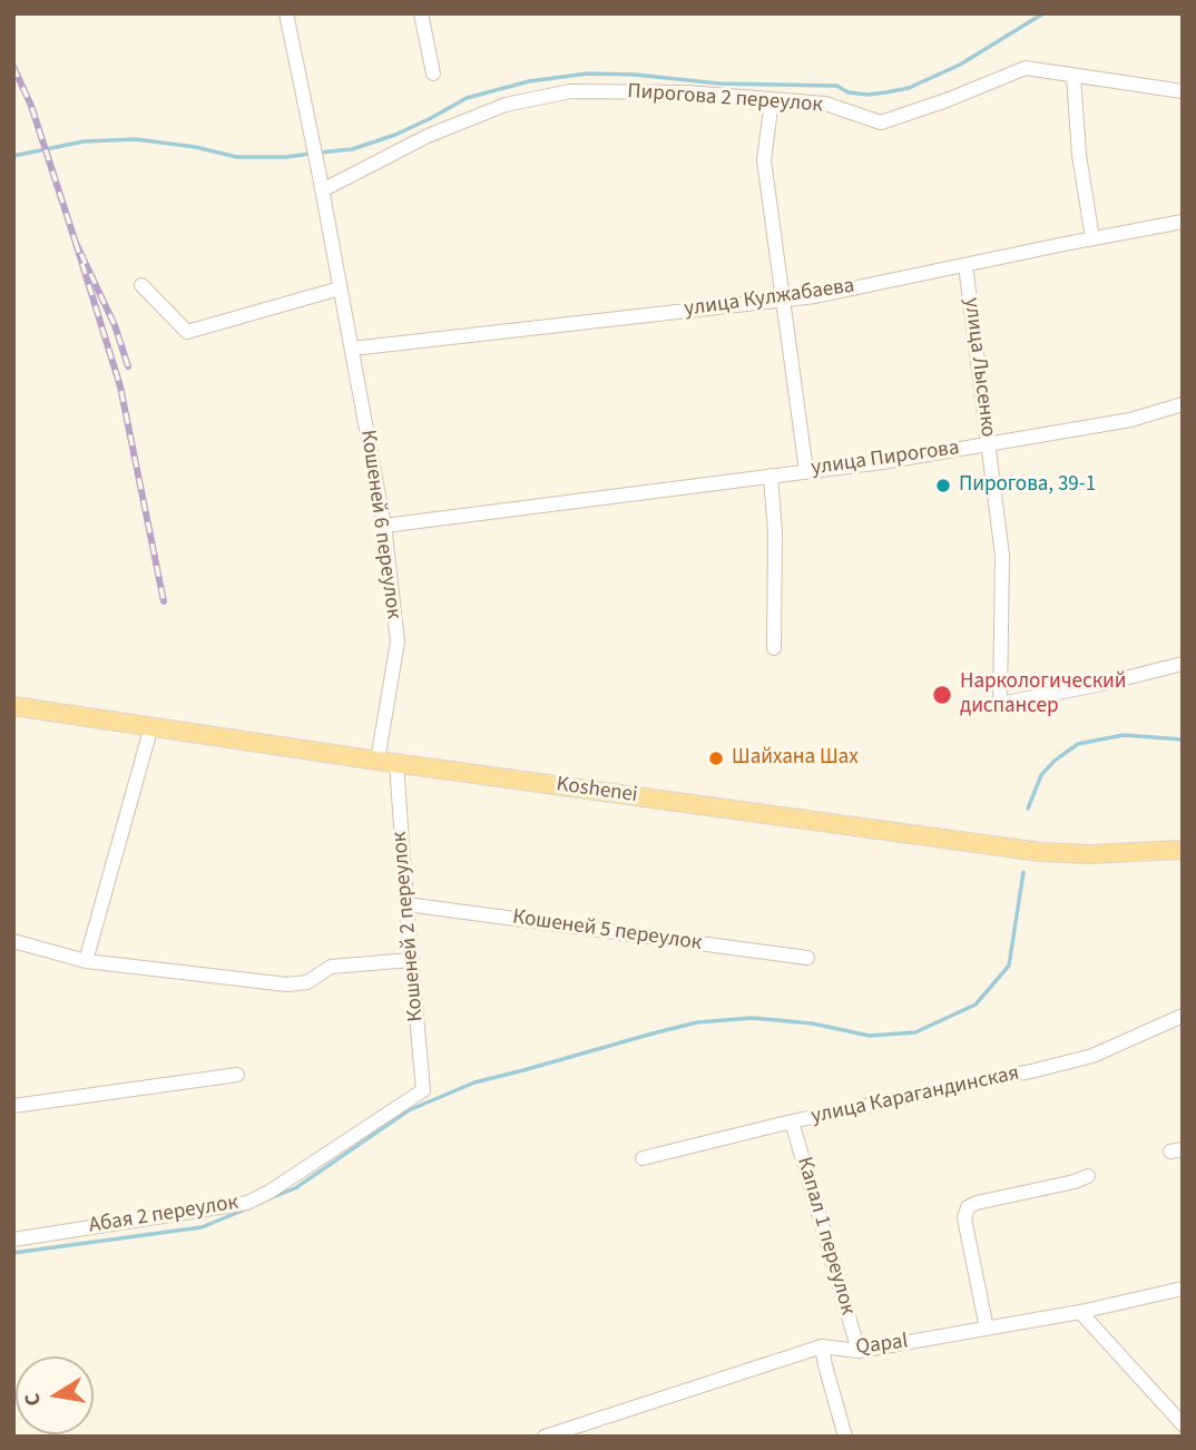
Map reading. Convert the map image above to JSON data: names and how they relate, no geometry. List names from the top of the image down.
{
  "streets": {
    "main road": ["Koshenei"],
    "street": [
      "Пирогова 2 переулок",
      "улица Кулжабаева",
      "улица Лысенко",
      "улица Пирогова",
      "Кошеней 6 переулок",
      "Кошеней 2 переулок",
      "Кошеней 5 переулок",
      "улица Карагандинская",
      "Абая 2 переулок",
      "Капал 1 переулок",
      "Qapal"
    ]
  },
  "crossings": [
    ["Пирогова 2 переулок", "Кошеней 6 переулок"],
    ["улица Кулжабаева", "улица Лысенко"],
    ["улица Кулжабаева", "Кошеней 6 переулок"],
    ["улица Лысенко", "улица Пирогова"],
    ["улица Пирогова", "Кошеней 6 переулок"],
    ["Кошеней 6 переулок", "Koshenei"],
    ["Кошеней 6 переулок", "Кошеней 2 переулок"],
    ["Koshenei", "Кошеней 2 переулок"],
    ["Кошеней 2 переулок", "Кошеней 5 переулок"],
    ["Кошеней 2 переулок", "Абая 2 переулок"],
    ["улица Карагандинская", "Капал 1 переулок"],
    ["Капал 1 переулок", "Qapal"]
  ],
  "places": ["Пирогова, 39-1", "Наркологический диспансер", "Шайхана Шах"],
  "north": "left"
}
